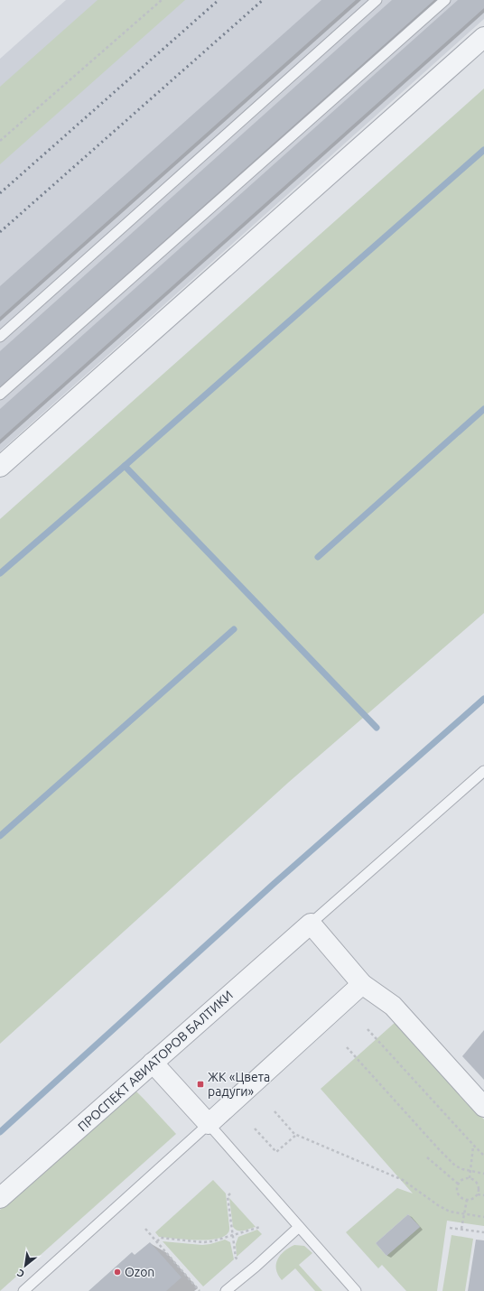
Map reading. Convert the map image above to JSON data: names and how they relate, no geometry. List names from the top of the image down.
{
  "streets": {
    "street": ["ПРОСПЕКТ АВИАТОРОВ БАЛТИКИ"]
  },
  "places": {
    "transit": ["ЖК «Цвета радуги»"],
    "other": ["Ozon"]
  },
  "north": "bottom left"
}
